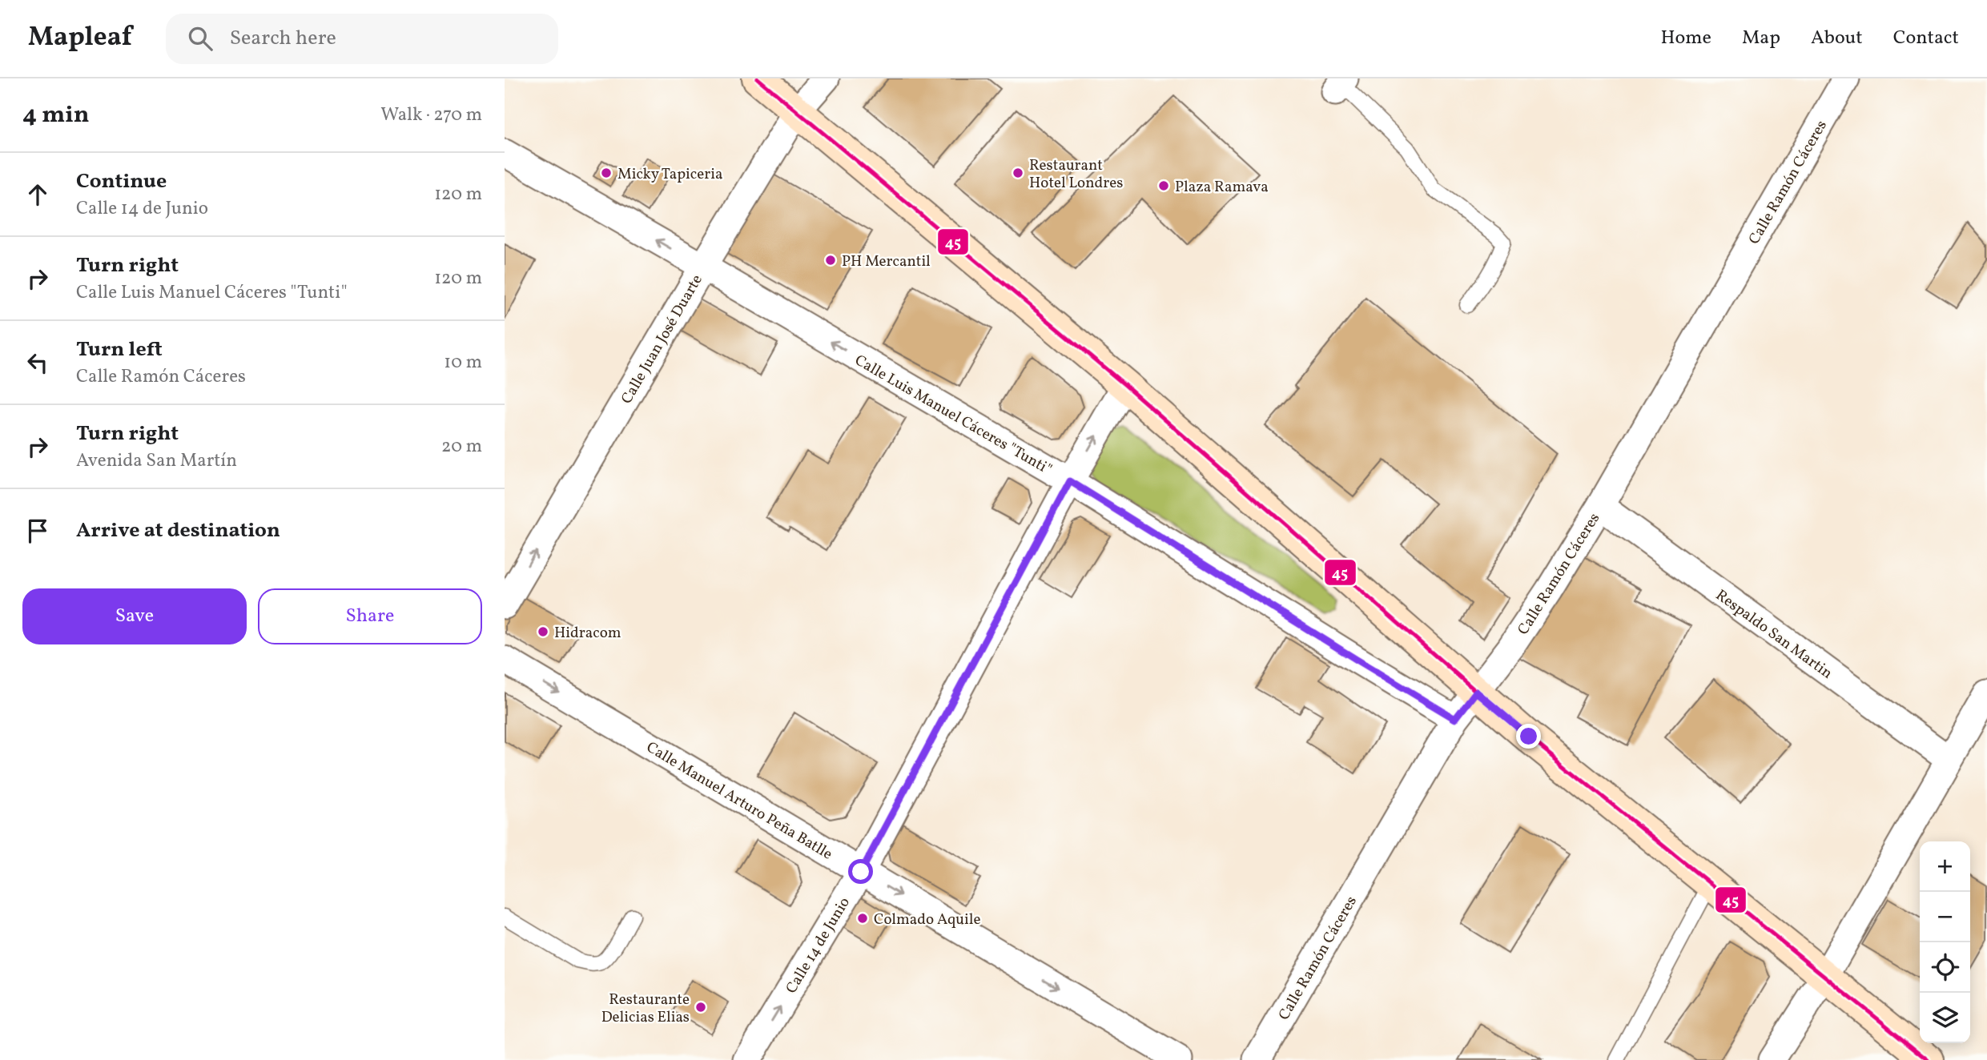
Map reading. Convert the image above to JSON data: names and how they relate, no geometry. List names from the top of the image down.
{
  "streets": {
    "street": [
      "Calle Ramón Cáceres",
      "Calle Juan José Duarte",
      "Calle Luis Manuel Cáceres \"Tunti\"",
      "Respaldo San Martin",
      "Calle Manuel Arturo Peña Batlle",
      "Calle 14 de Junio"
    ]
  },
  "crossings": [
    ["Calle Ramón Cáceres", "Calle Luis Manuel Cáceres \"Tunti\""],
    ["Calle Ramón Cáceres", "Respaldo San Martin"],
    ["Calle Juan José Duarte", "Calle Luis Manuel Cáceres \"Tunti\""],
    ["Calle Luis Manuel Cáceres \"Tunti\"", "Calle 14 de Junio"],
    ["Calle Manuel Arturo Peña Batlle", "Calle 14 de Junio"]
  ],
  "one_way": [
    "Calle Juan José Duarte",
    "Calle Luis Manuel Cáceres \"Tunti\"",
    "Calle Manuel Arturo Peña Batlle",
    "Calle 14 de Junio"
  ],
  "places": [
    "Micky Tapiceria",
    "Restaurant Hotel Londres",
    "Plaza Ramava",
    "PH Mercantil",
    "Hidracom",
    "Colmado Aquile",
    "Restaurante Delicias Elias"
  ],
  "lines": ["transit line 45"],
  "page": {
    "header": "Mapleaf",
    "search": "Search here",
    "nav": [
      "Home",
      "Map",
      "About",
      "Contact"
    ],
    "heading": ["4 min", "Walk · 270 m"],
    "list": [
      ["Continue", "Calle 14 de Junio", "120 m"],
      ["Turn right", "Calle Luis Manuel Cáceres \"Tunti\"", "120 m"],
      ["Turn left", "Calle Ramón Cáceres", "10 m"],
      ["Turn right", "Avenida San Martín", "20 m"],
      "Arrive at destination"
    ],
    "buttons": ["Save", "Share"],
    "map_buttons": ["+", "−"]
  }
}
